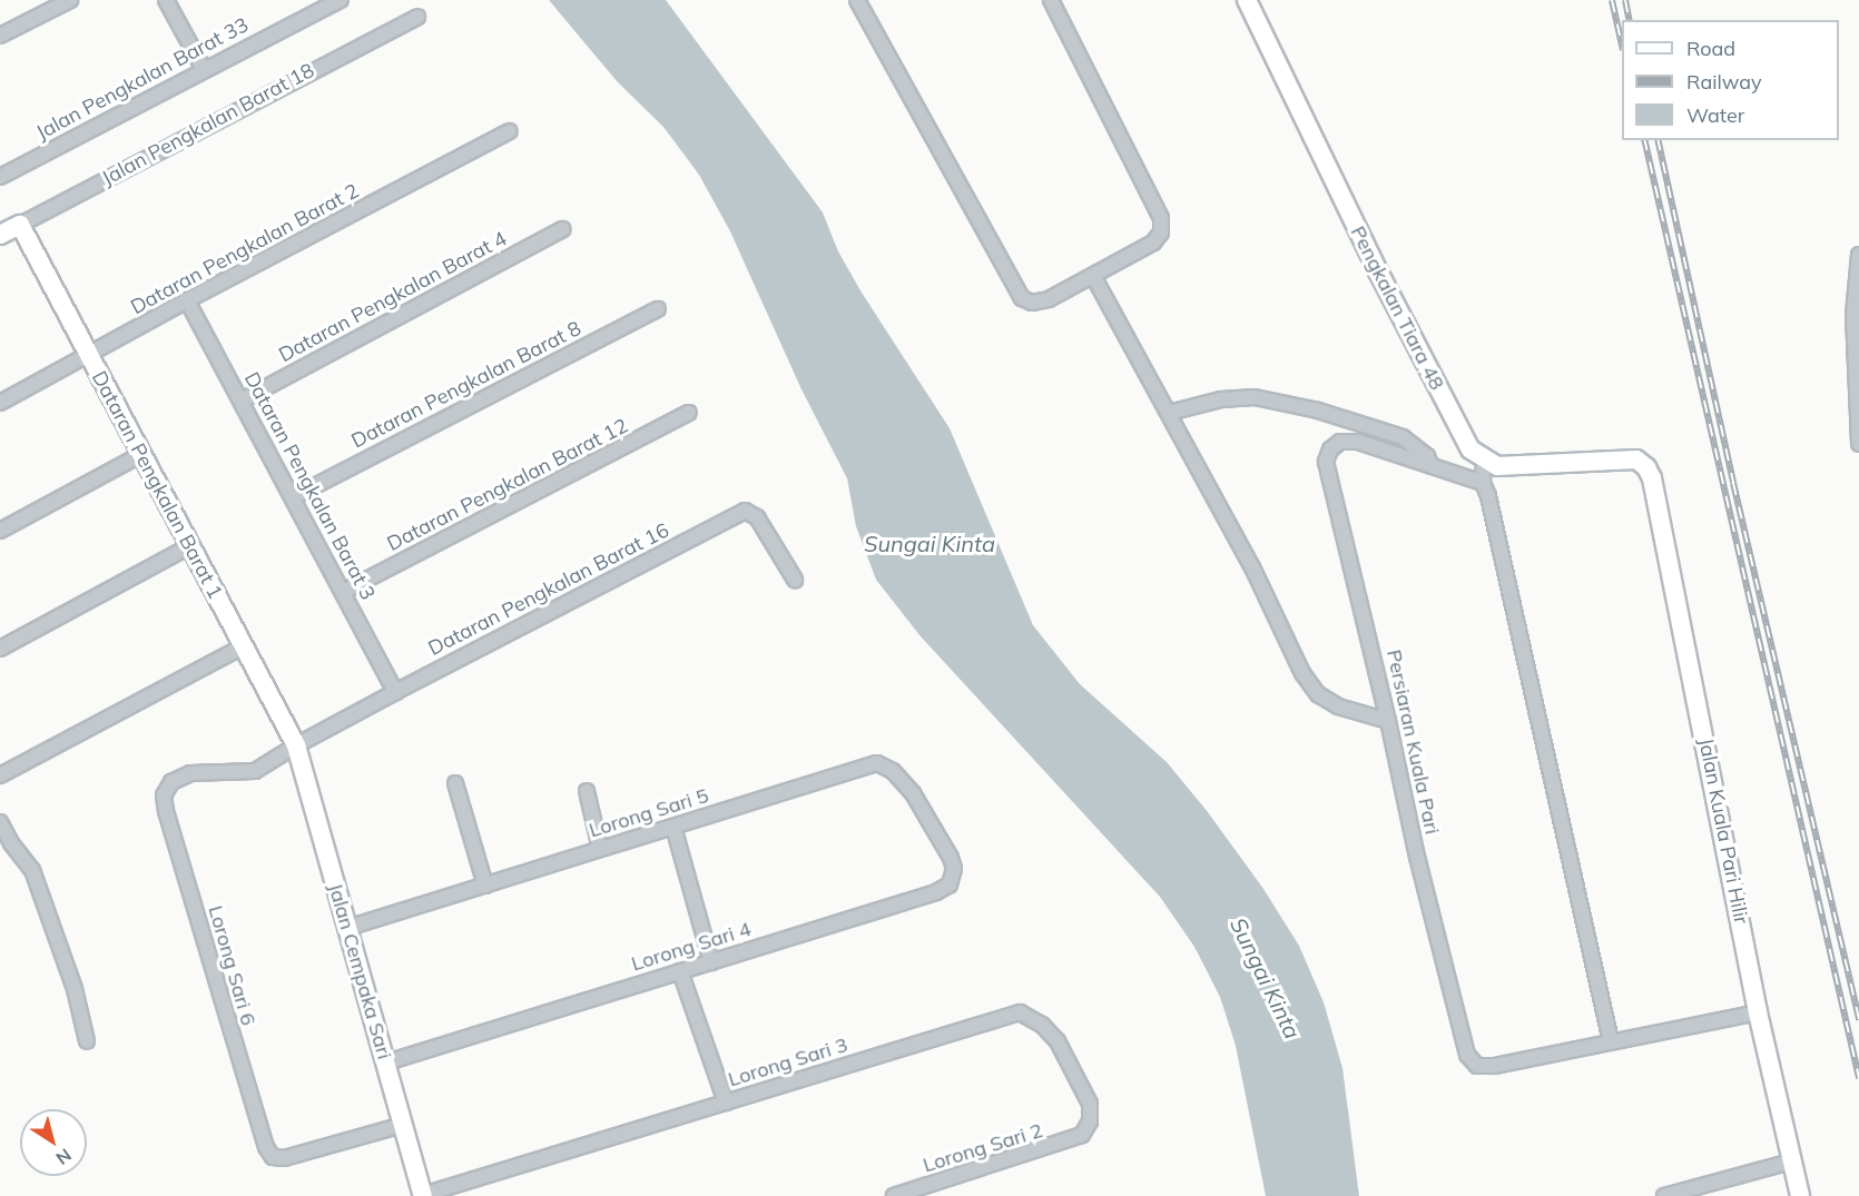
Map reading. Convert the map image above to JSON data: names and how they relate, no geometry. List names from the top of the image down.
{
  "streets": {
    "street": [
      "Jalan Pengkalan Barat 33",
      "Jalan Pengkalan Barat 18",
      "Dataran Pengkalan Barat 2",
      "Dataran Pengkalan Barat 4",
      "Pengkalan Tiara 48",
      "Dataran Pengkalan Barat 8",
      "Dataran Pengkalan Barat 1",
      "Dataran Pengkalan Barat 12",
      "Dataran Pengkalan Barat 3",
      "Dataran Pengkalan Barat 16",
      "Persiaran Kuala Pari",
      "Lorong Sari 5",
      "Jalan Kuala Pari Hilir",
      "Lorong Sari 4",
      "Lorong Sari 6",
      "Jalan Cempaka Sari",
      "Lorong Sari 3",
      "Lorong Sari 2"
    ]
  },
  "crossings": [
    ["Jalan Pengkalan Barat 18", "Dataran Pengkalan Barat 1"],
    ["Dataran Pengkalan Barat 2", "Dataran Pengkalan Barat 1"],
    ["Dataran Pengkalan Barat 2", "Dataran Pengkalan Barat 3"],
    ["Dataran Pengkalan Barat 4", "Dataran Pengkalan Barat 3"],
    ["Pengkalan Tiara 48", "Jalan Kuala Pari Hilir"],
    ["Dataran Pengkalan Barat 8", "Dataran Pengkalan Barat 3"],
    ["Dataran Pengkalan Barat 1", "Dataran Pengkalan Barat 16"],
    ["Dataran Pengkalan Barat 1", "Lorong Sari 6"],
    ["Dataran Pengkalan Barat 1", "Jalan Cempaka Sari"],
    ["Dataran Pengkalan Barat 12", "Dataran Pengkalan Barat 3"],
    ["Dataran Pengkalan Barat 3", "Dataran Pengkalan Barat 16"],
    ["Dataran Pengkalan Barat 16", "Lorong Sari 6"],
    ["Dataran Pengkalan Barat 16", "Jalan Cempaka Sari"],
    ["Persiaran Kuala Pari", "Jalan Kuala Pari Hilir"],
    ["Lorong Sari 5", "Lorong Sari 4"],
    ["Lorong Sari 5", "Jalan Cempaka Sari"],
    ["Lorong Sari 4", "Jalan Cempaka Sari"],
    ["Lorong Sari 6", "Jalan Cempaka Sari"],
    ["Jalan Cempaka Sari", "Lorong Sari 3"],
    ["Lorong Sari 3", "Lorong Sari 2"]
  ],
  "water": ["Sungai Kinta"],
  "legend": ["Road", "Railway", "Water"],
  "north": "bottom right"
}
